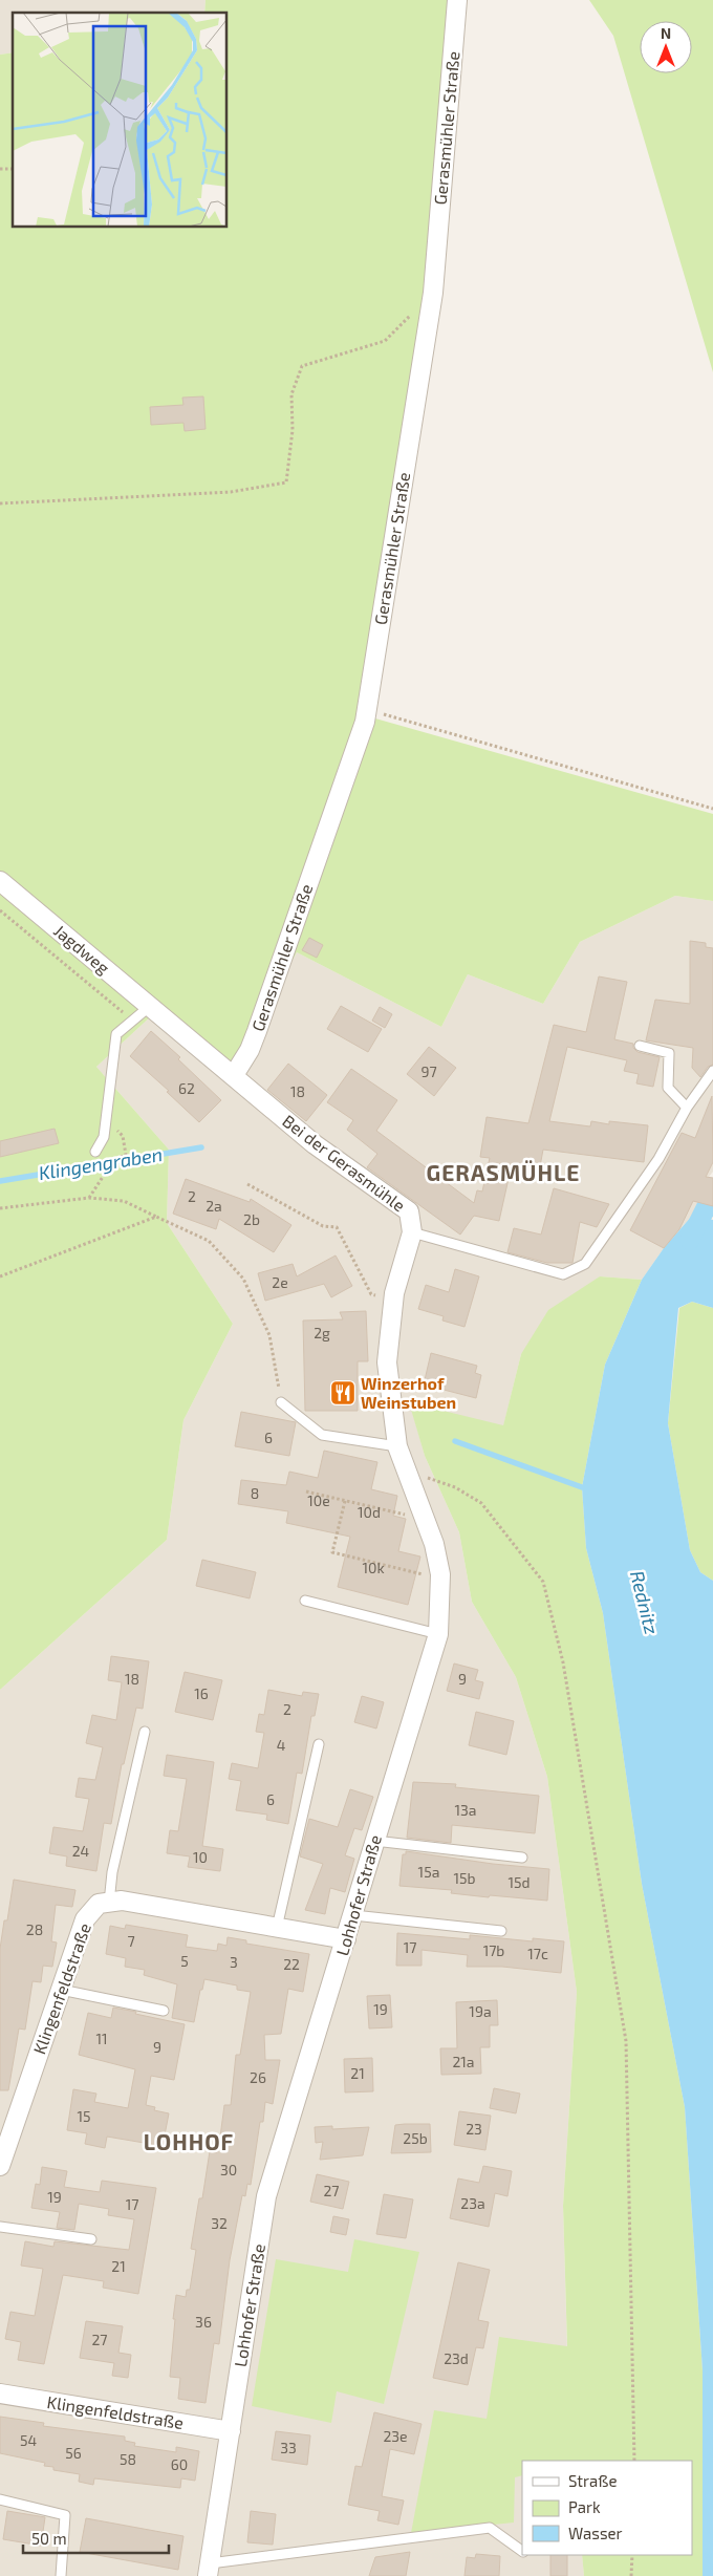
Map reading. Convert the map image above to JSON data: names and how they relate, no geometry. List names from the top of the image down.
{
  "streets": {
    "street": [
      "Gerasmühler Straße",
      "Jagdweg",
      "Bei der Gerasmühle",
      "Lohhofer Straße",
      "Klingenfeldstraße"
    ]
  },
  "crossings": [
    ["Gerasmühler Straße", "Bei der Gerasmühle"],
    ["Jagdweg", "Bei der Gerasmühle"],
    ["Bei der Gerasmühle", "Lohhofer Straße"],
    ["Lohhofer Straße", "Klingenfeldstraße"]
  ],
  "districts": ["GERASMÜHLE", "LOHHOF"],
  "water": ["Klingengraben", "Rednitz"],
  "places": {
    "restaurant": ["Winzerhof Weinstuben"]
  },
  "house_numbers": [
    "97",
    "62",
    "18",
    "2",
    "2a",
    "2b",
    "2e",
    "2g",
    "6",
    "8",
    "10e",
    "10d",
    "10k",
    "18",
    "9",
    "16",
    "2",
    "4",
    "6",
    "13a",
    "24",
    "10",
    "15a",
    "15b",
    "15d",
    "28",
    "7",
    "17",
    "17b",
    "17c",
    "5",
    "3",
    "22",
    "19",
    "19a",
    "11",
    "9",
    "21a",
    "21",
    "26",
    "15",
    "23",
    "25b",
    "30",
    "27",
    "19",
    "23a",
    "17",
    "32",
    "21",
    "36",
    "27",
    "23d",
    "23e",
    "54",
    "33",
    "56",
    "58",
    "60"
  ],
  "legend": ["Straße", "Park", "Wasser"],
  "scale_bar": "50 m",
  "north": "top"
}
